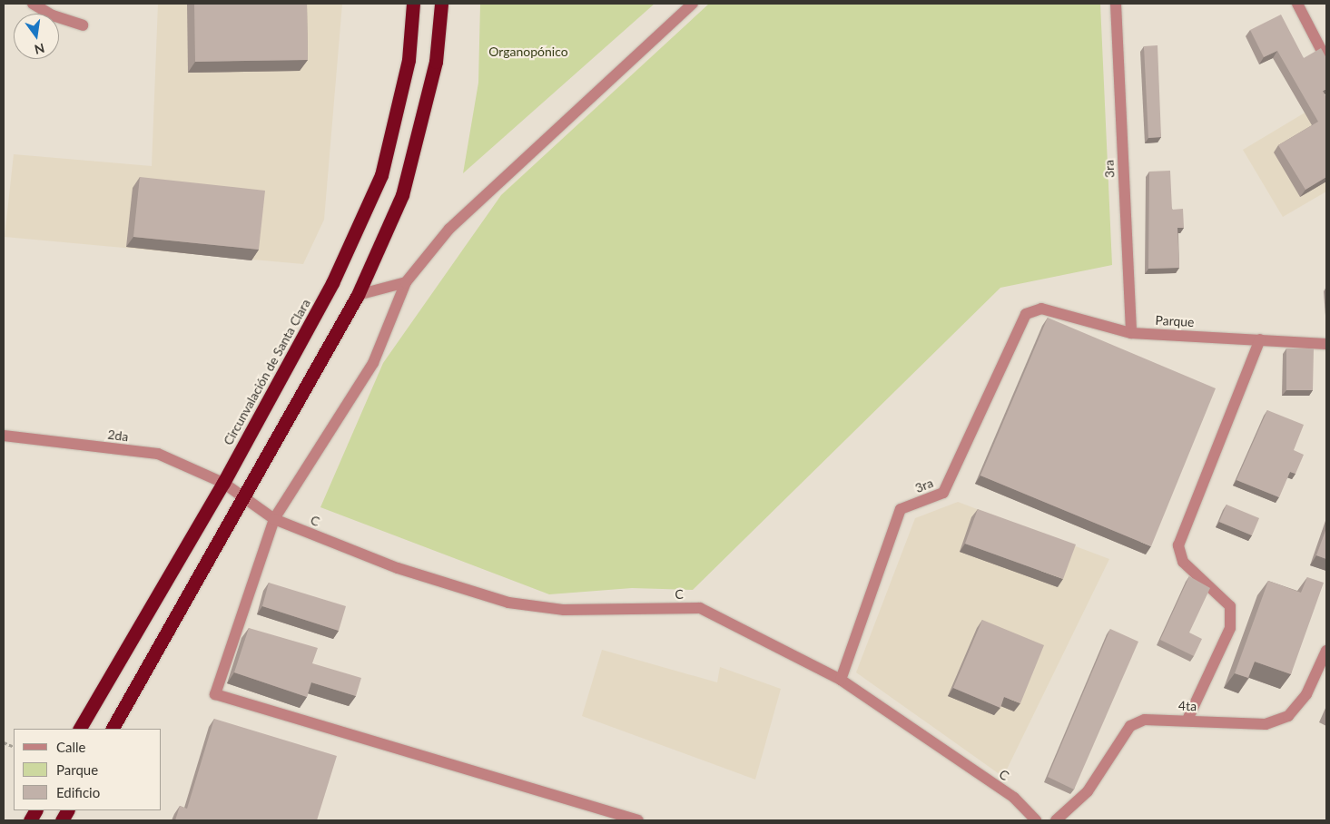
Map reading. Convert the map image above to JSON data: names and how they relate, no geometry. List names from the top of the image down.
{
  "streets": {
    "highway": ["Circunvalación de Santa Clara"],
    "street": [
      "3ra",
      "Parque",
      "2da",
      "C",
      "4ta"
    ]
  },
  "crossings": [
    ["3ra", "Parque"],
    ["3ra", "C"],
    ["Circunvalación de Santa Clara", "2da"],
    ["2da", "C"]
  ],
  "parks": ["Organopónico"],
  "legend": ["Calle", "Parque", "Edificio"],
  "north": "bottom"
}
